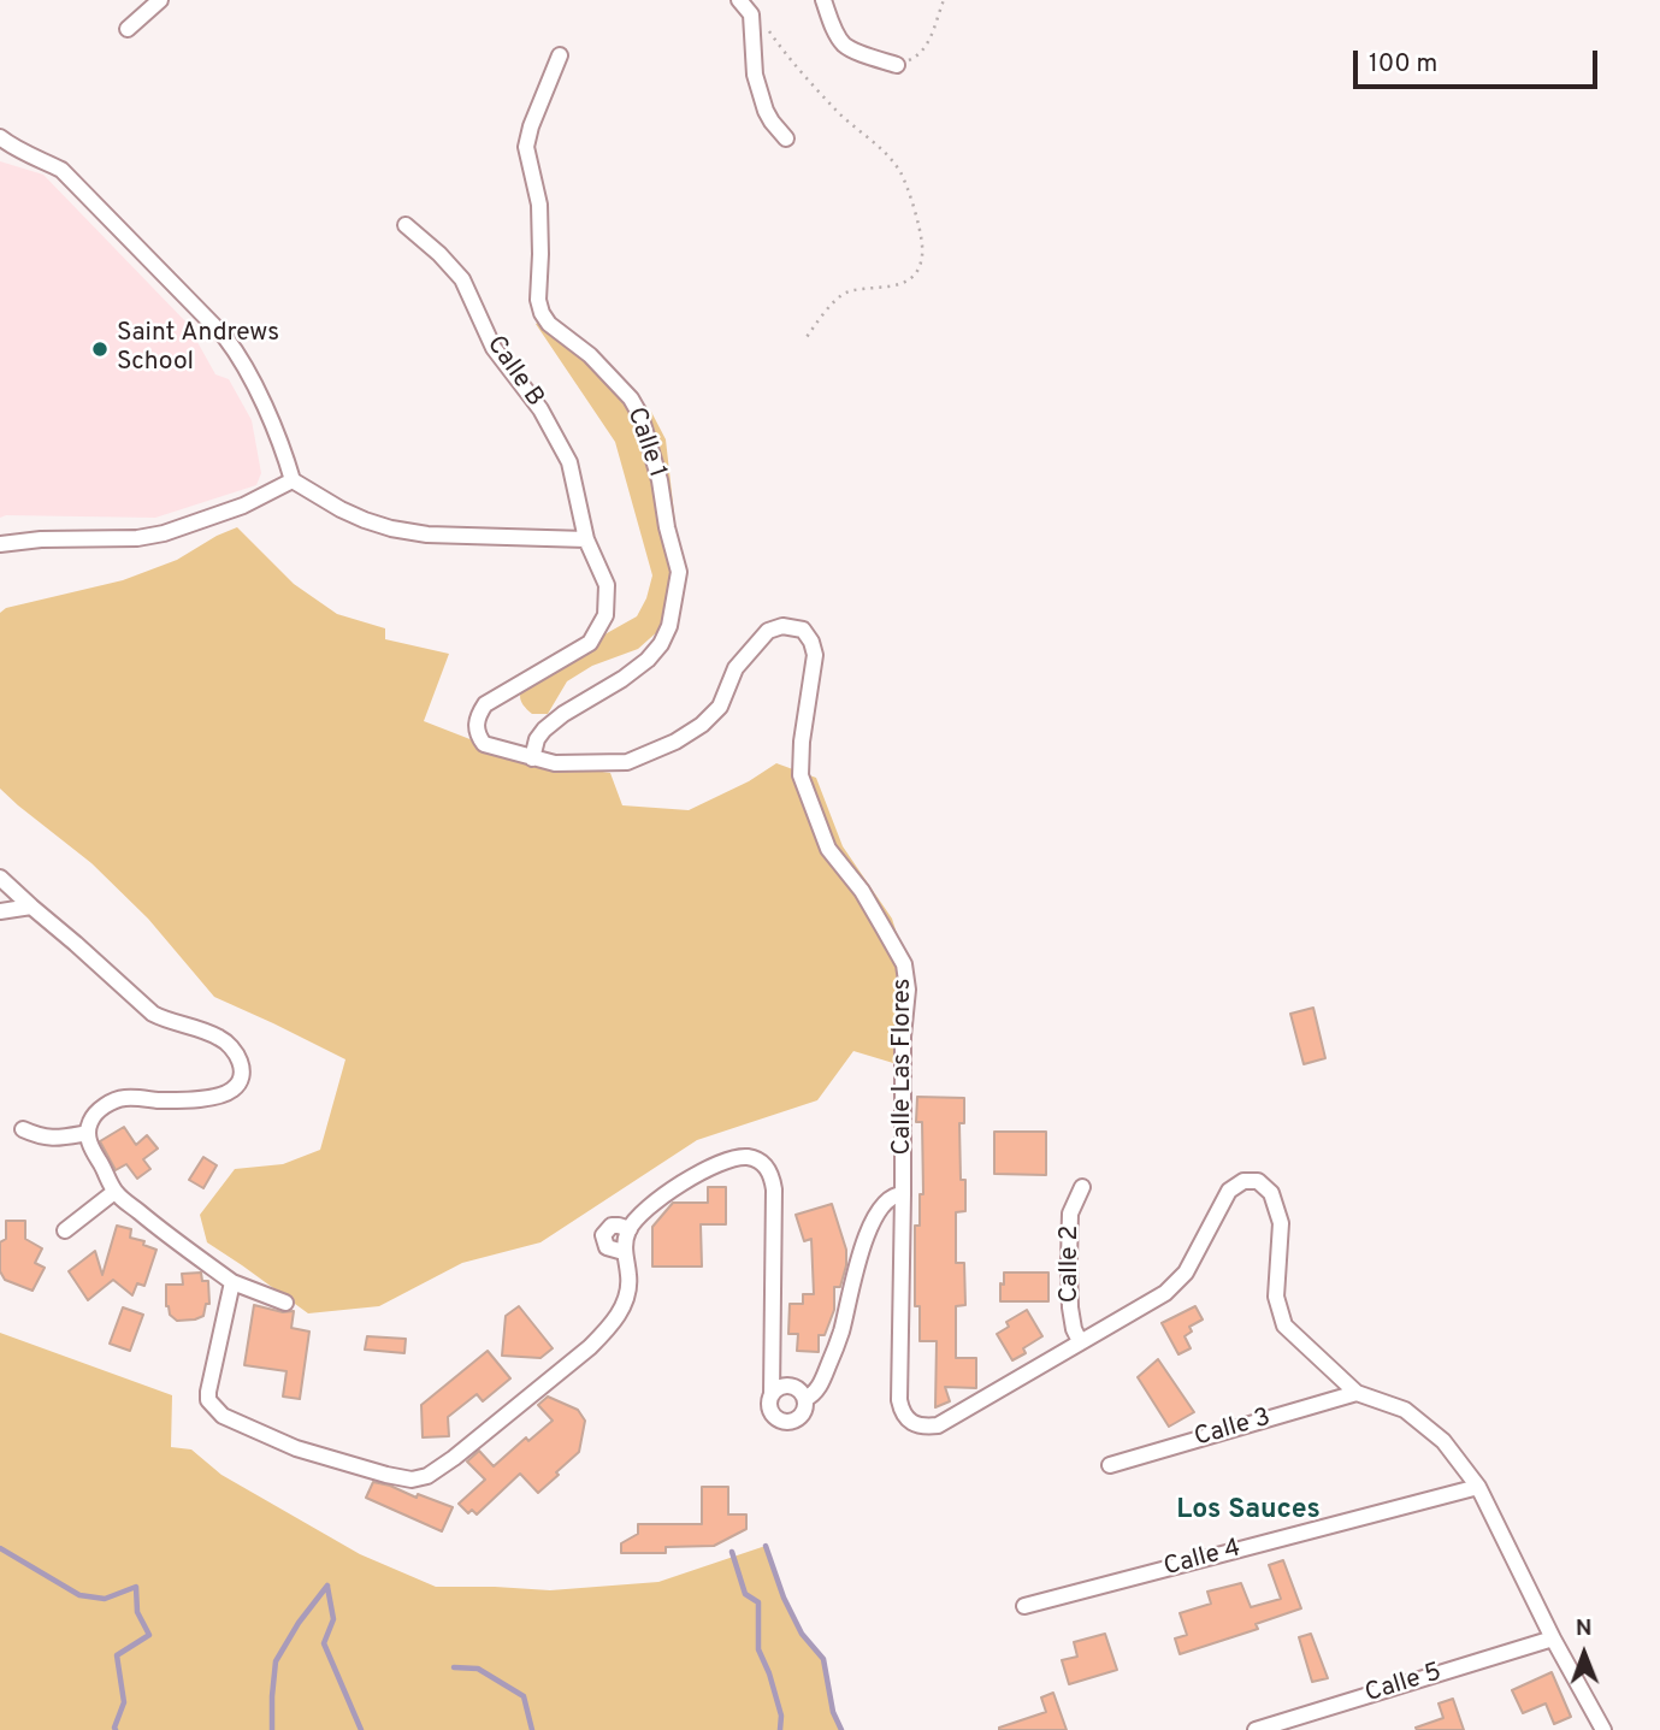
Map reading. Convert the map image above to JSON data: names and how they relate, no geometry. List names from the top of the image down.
{
  "streets": {
    "street": [
      "Calle B",
      "Calle 1",
      "Calle Las Flores",
      "Calle 2",
      "Calle 3",
      "Calle 4",
      "Calle 5"
    ]
  },
  "crossings": [
    ["Calle B", "Calle Las Flores"],
    ["Calle 1", "Calle Las Flores"],
    ["Calle Las Flores", "Calle 2"],
    ["Calle Las Flores", "Calle 3"],
    ["Calle Las Flores", "Calle 4"],
    ["Calle Las Flores", "Calle 5"]
  ],
  "districts": ["Los Sauces"],
  "places": ["Saint Andrews School"],
  "scale_bar": "100 m",
  "north": "top"
}
